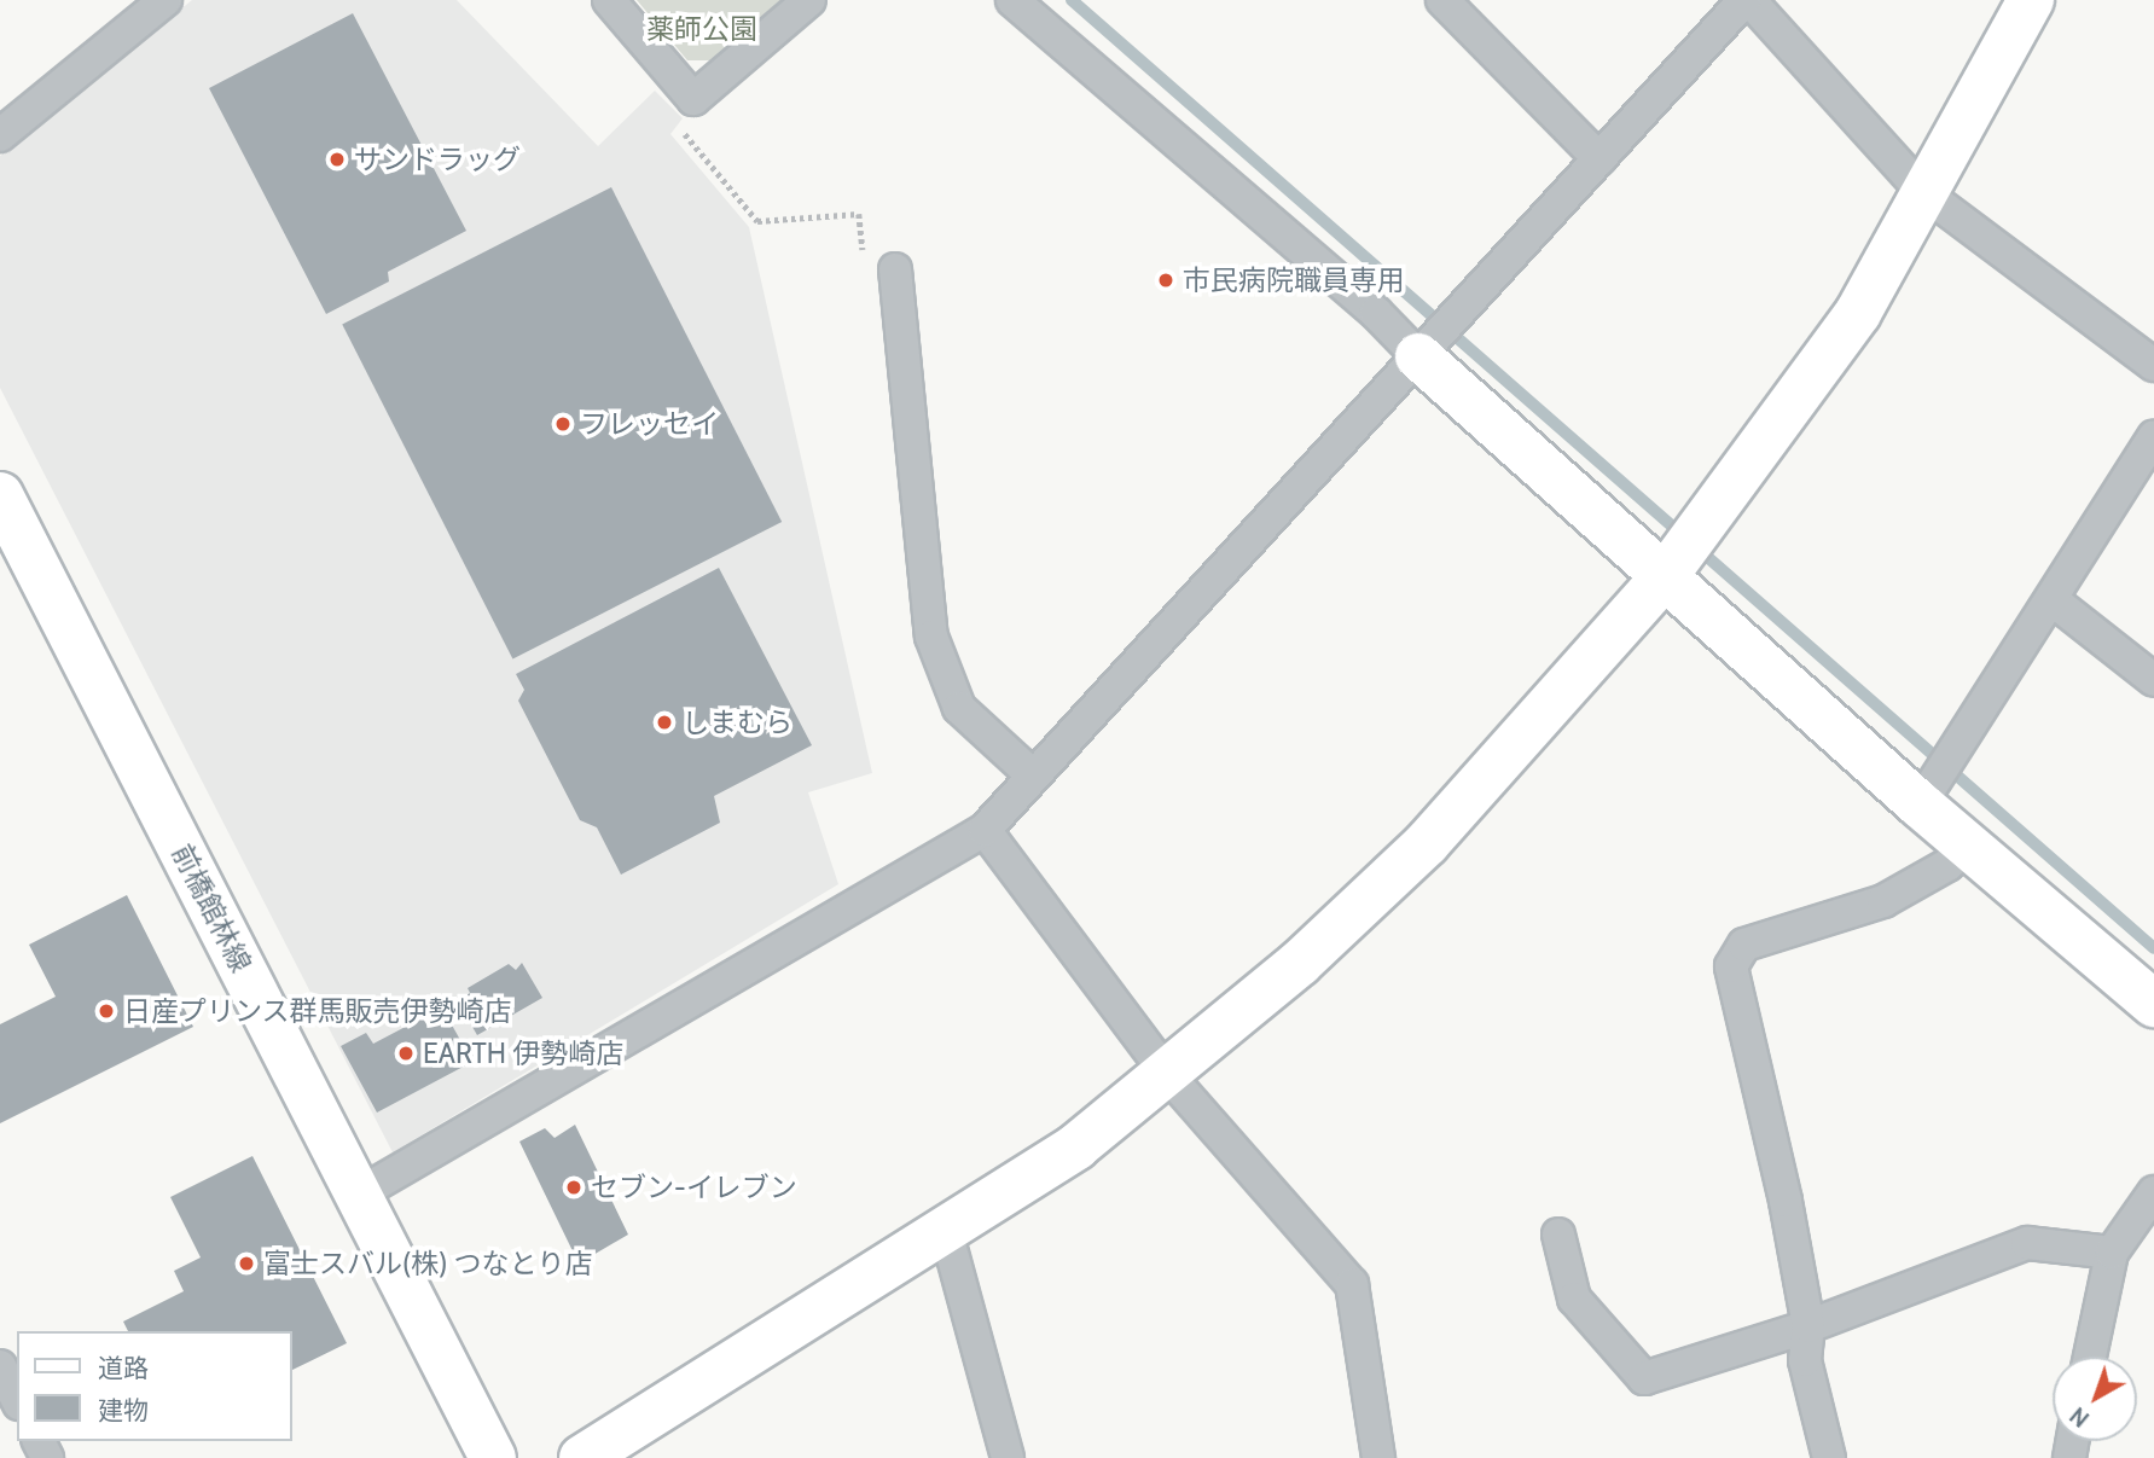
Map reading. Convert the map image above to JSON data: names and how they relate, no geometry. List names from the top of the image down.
{
  "streets": {
    "street": ["前橋館林線"]
  },
  "parks": ["薬師公園"],
  "places": [
    "サンドラッグ",
    "市民病院職員専用",
    "フレッセイ",
    "しまむら",
    "日産プリンス群馬販売伊勢崎店",
    "EARTH 伊勢崎店",
    "セブン-イレブン",
    "富士スバル(株) つなとり店"
  ],
  "legend": ["道路", "建物"],
  "north": "bottom left"
}
